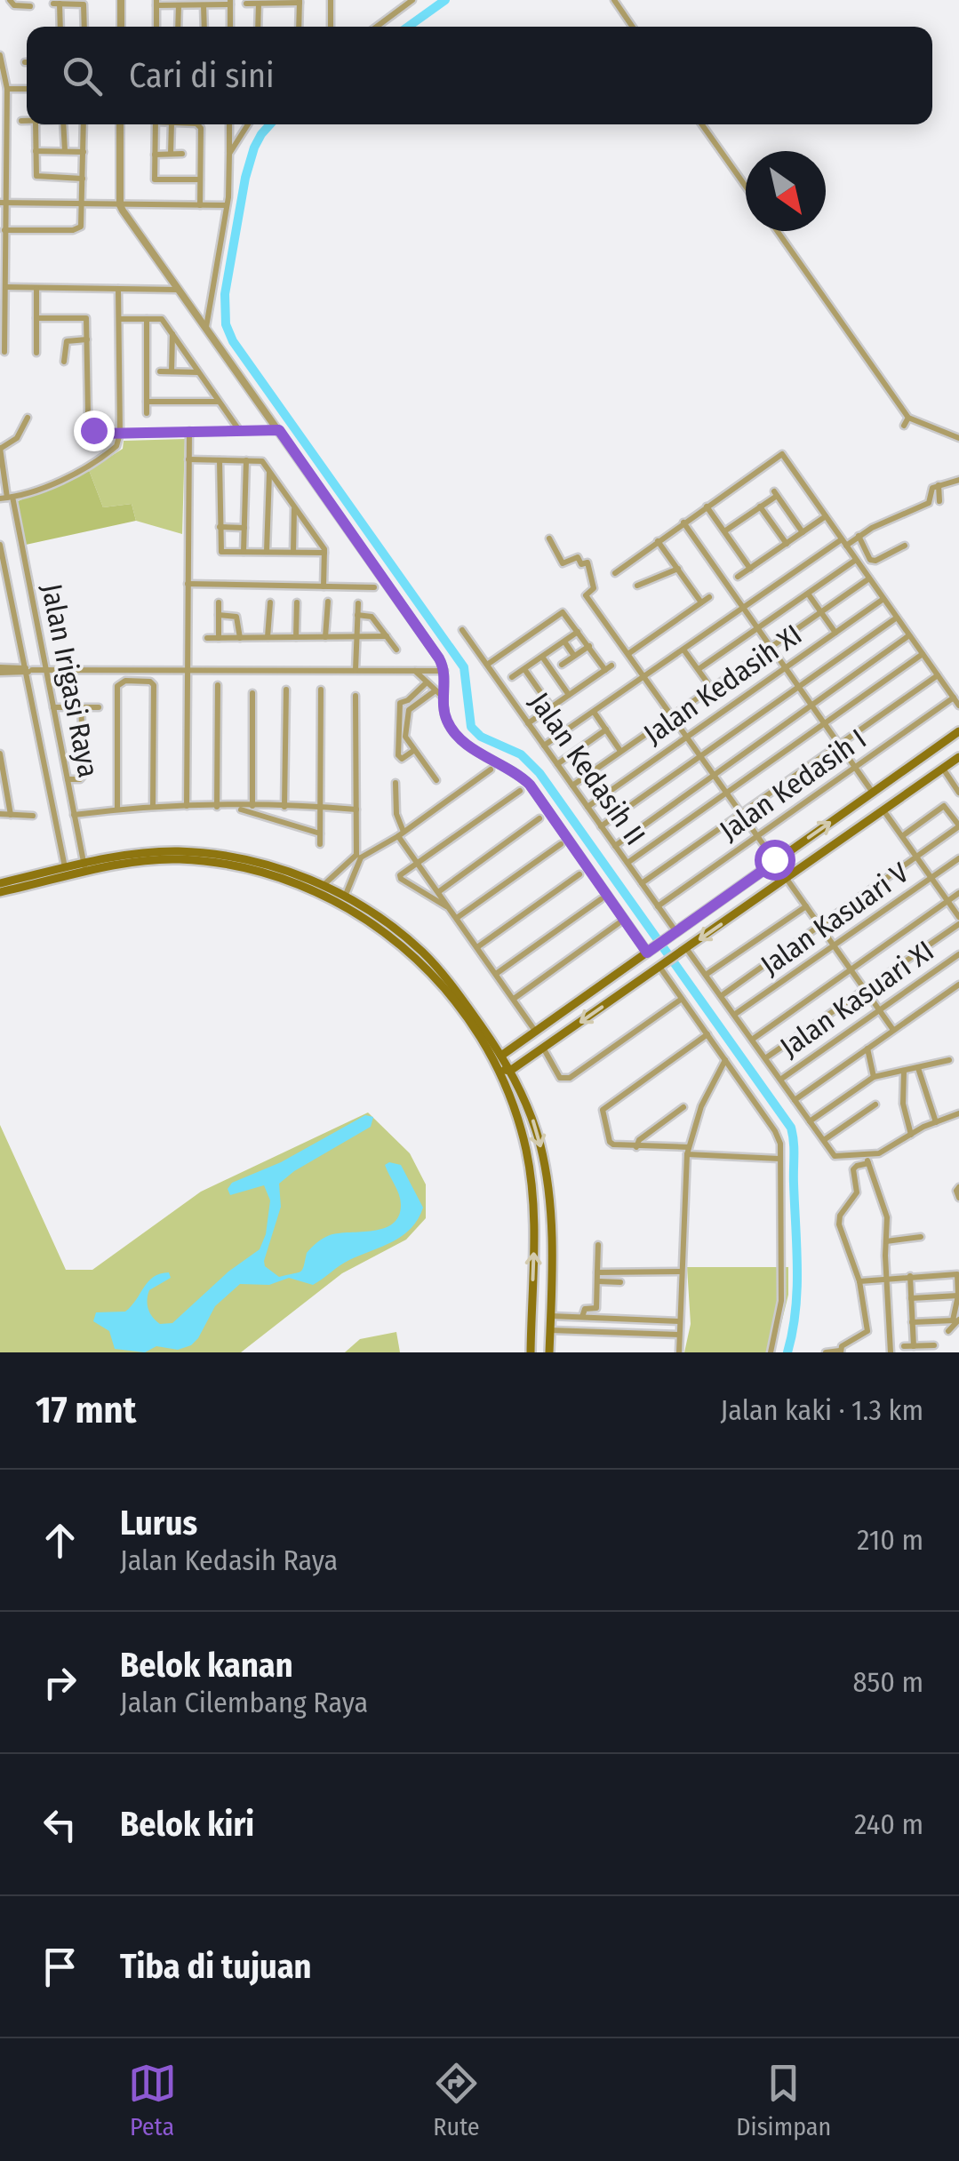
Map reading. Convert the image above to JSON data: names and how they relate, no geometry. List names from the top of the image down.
{
  "streets": {
    "street": [
      "Jalan Irigasi Raya",
      "Jalan Kedasih XI",
      "Jalan Kedasih II",
      "Jalan Kedasih I",
      "Jalan Kasuari V",
      "Jalan Kasuari XI"
    ]
  },
  "crossings": [
    ["Jalan Kedasih XI", "Jalan Kedasih II"],
    ["Jalan Kedasih II", "Jalan Kedasih I"]
  ],
  "north": "bottom right",
  "page": {
    "search": "Cari di sini",
    "heading": ["17 mnt", "Jalan kaki · 1.3 km"],
    "list": [
      ["Lurus", "Jalan Kedasih Raya", "210 m"],
      ["Belok kanan", "Jalan Cilembang Raya", "850 m"],
      ["Belok kiri", "240 m"],
      "Tiba di tujuan"
    ],
    "nav": ["Peta", "Rute", "Disimpan"]
  }
}
